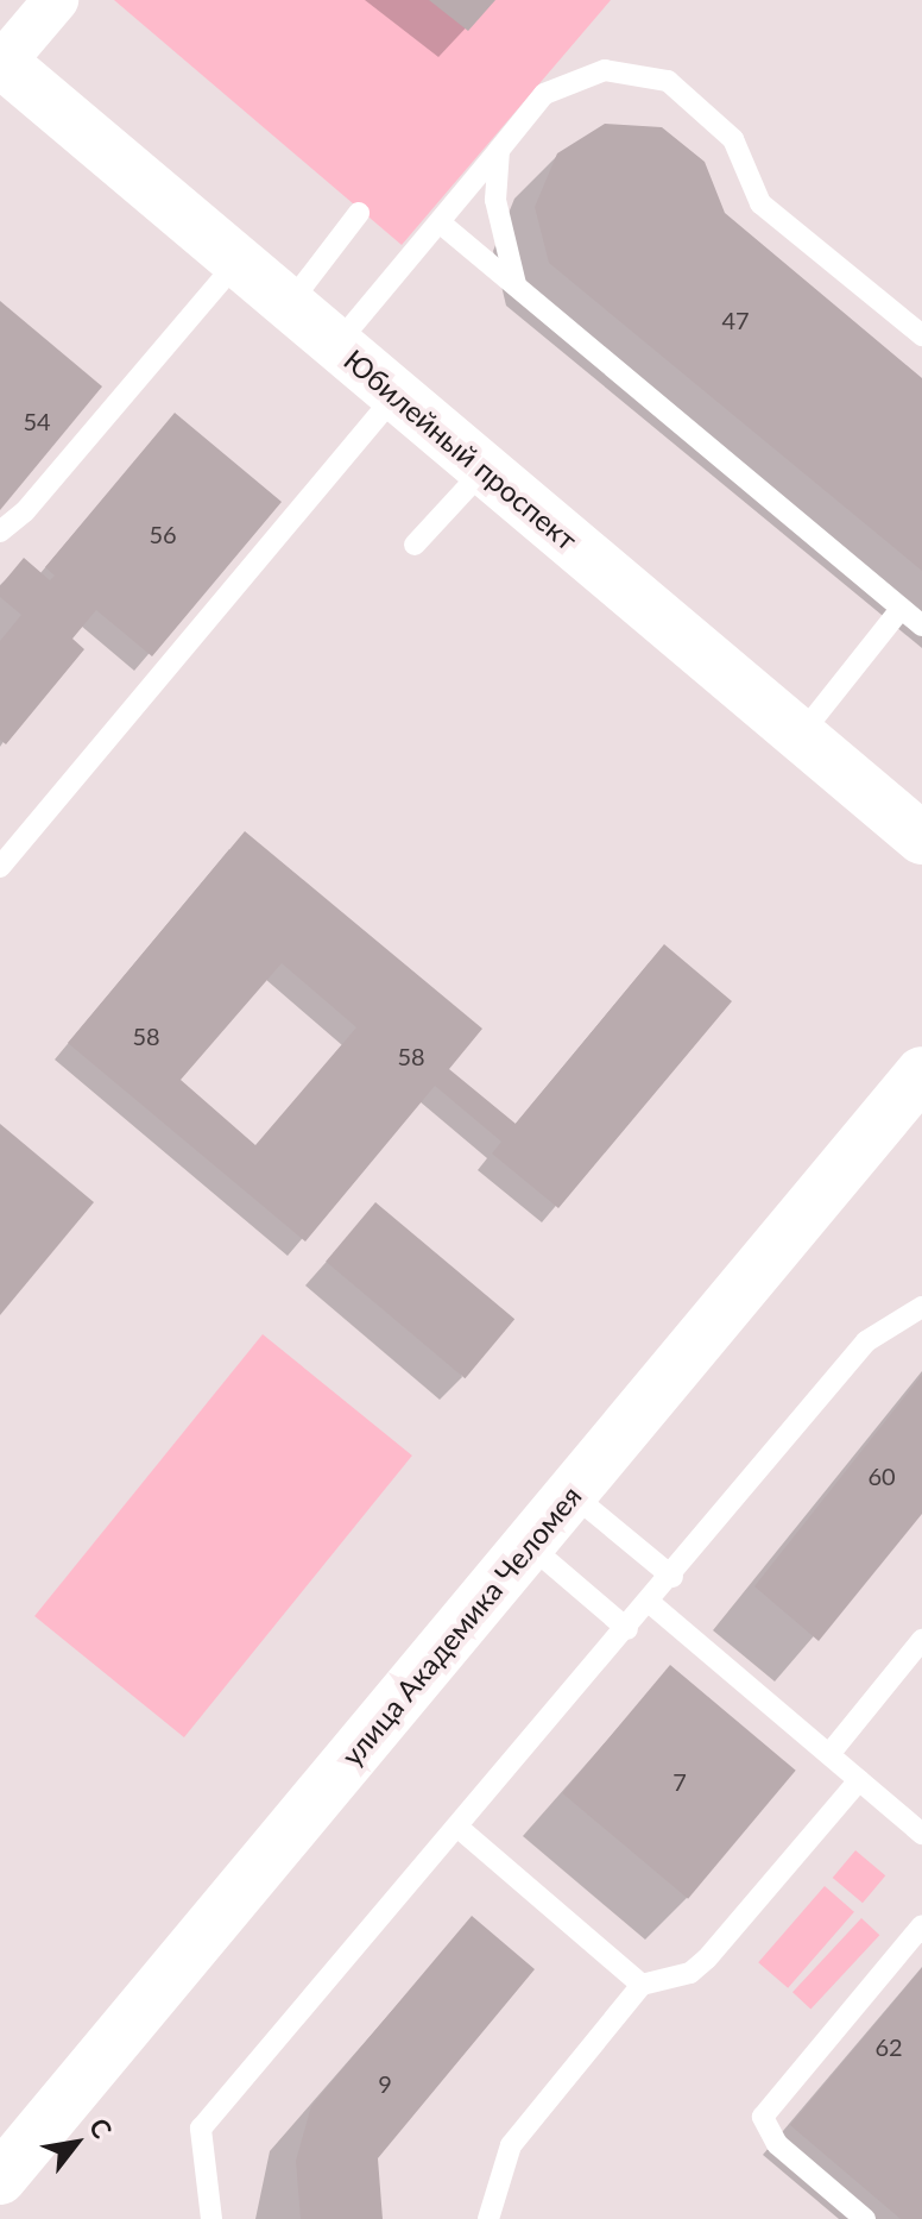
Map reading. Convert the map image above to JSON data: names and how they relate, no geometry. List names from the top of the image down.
{
  "streets": {
    "street": ["Юбилейный проспект", "улица Академика Челомея"]
  },
  "house_numbers": [
    "47",
    "54",
    "56",
    "58",
    "58",
    "60",
    "7",
    "62",
    "9"
  ],
  "north": "top right"
}
